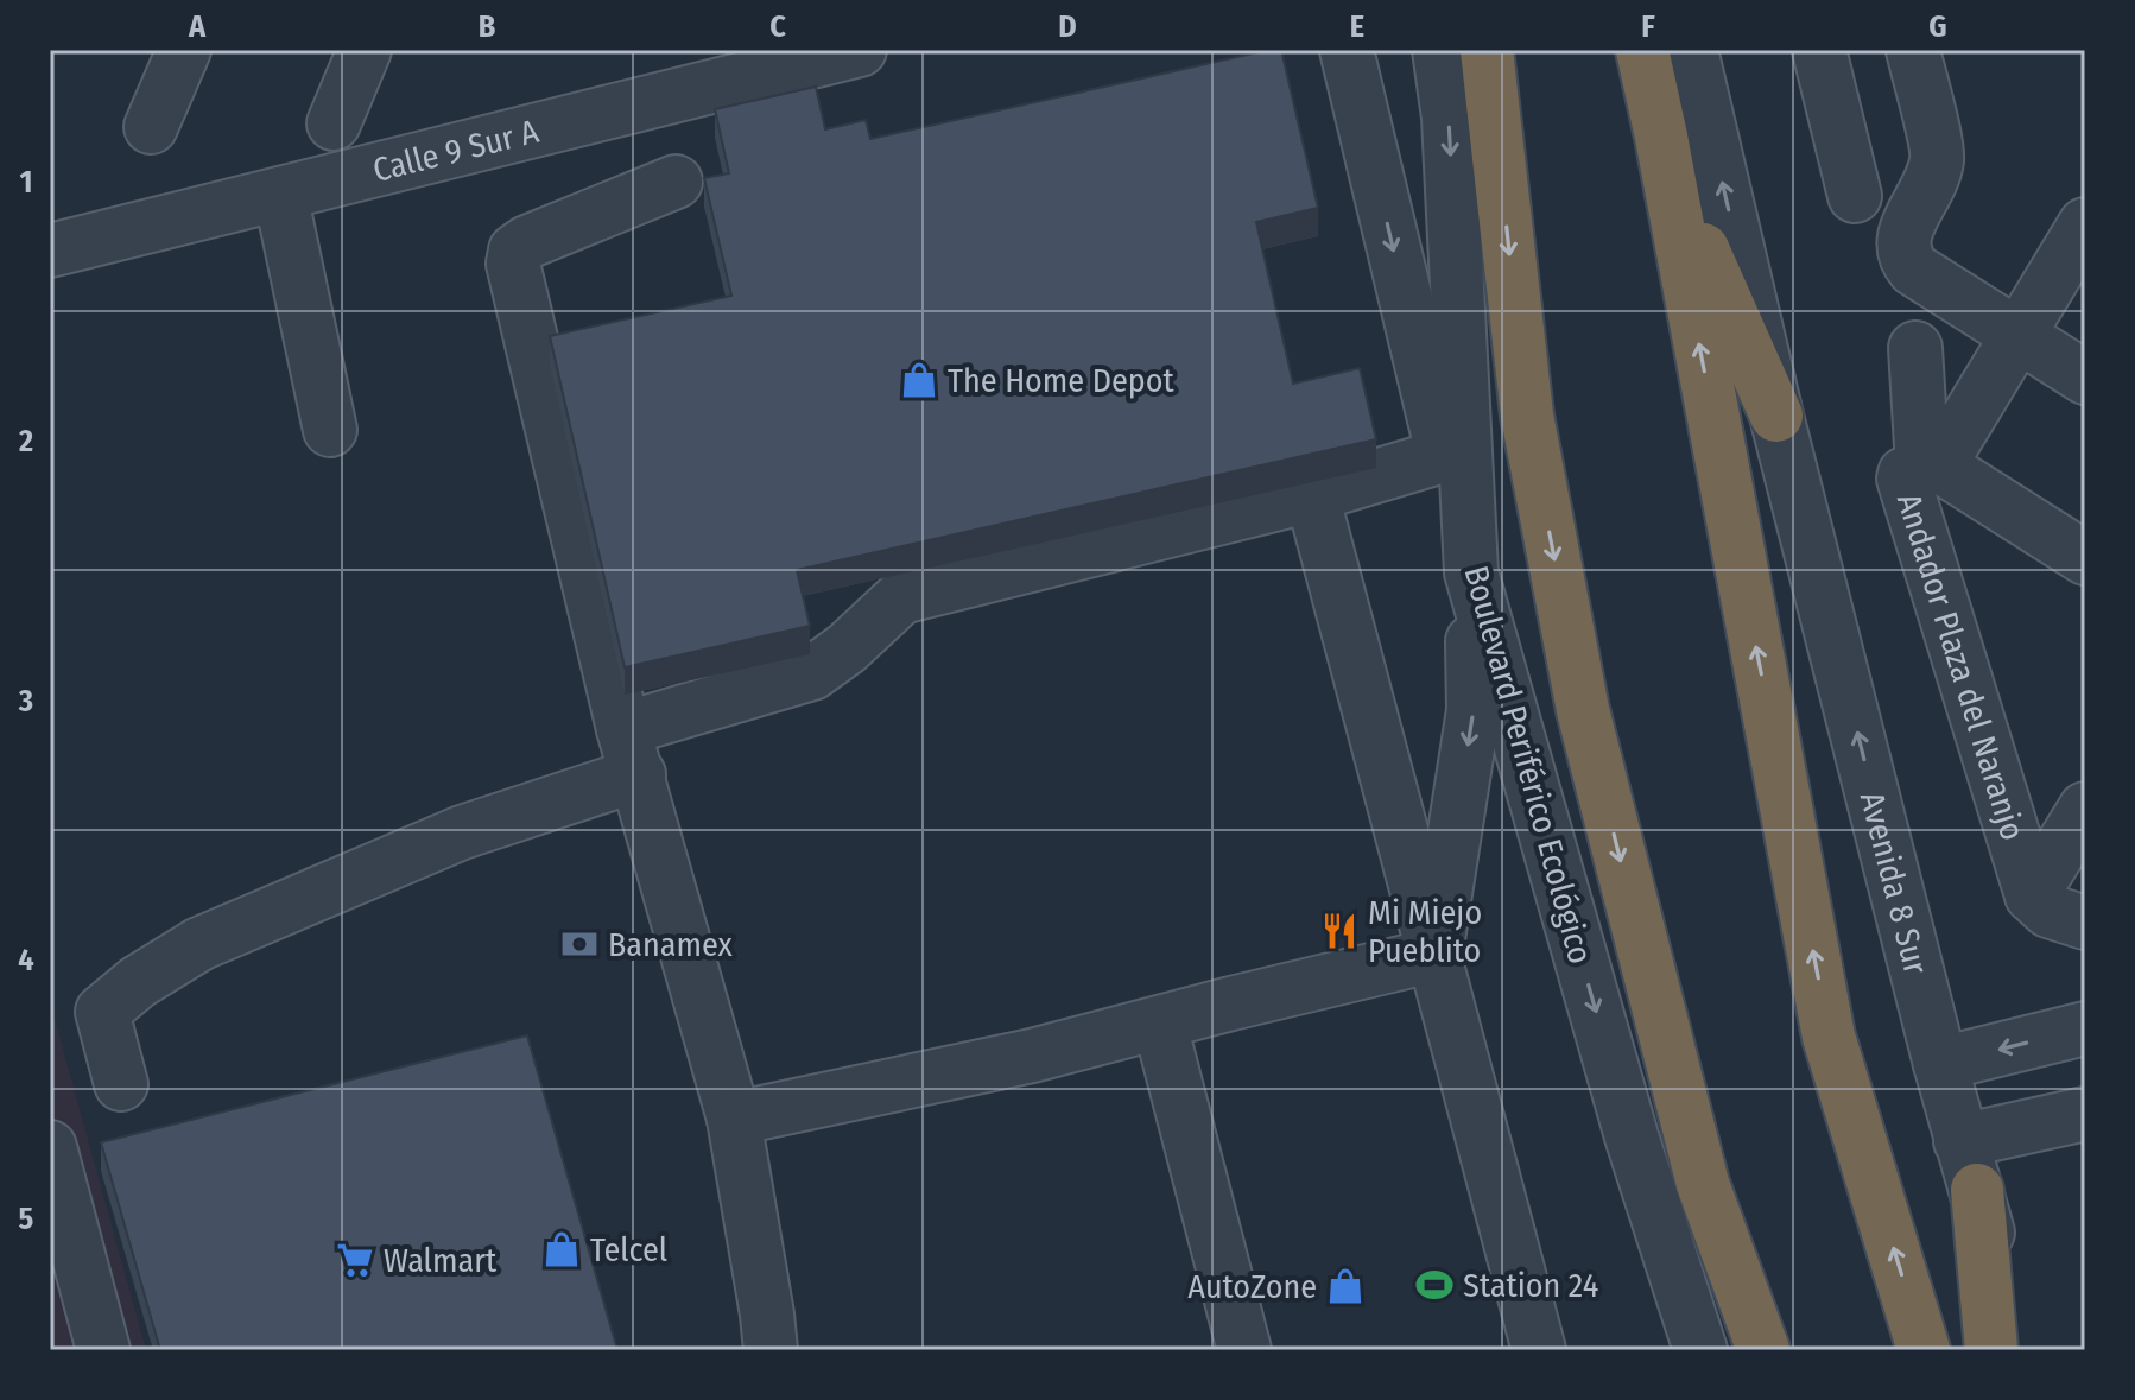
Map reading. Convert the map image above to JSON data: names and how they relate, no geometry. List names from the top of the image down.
{
  "streets": {
    "highway": ["Boulevard Periférico Ecológico"],
    "street": ["Calle 9 Sur A", "Andador Plaza del Naranjo", "Avenida 8 Sur"]
  },
  "places": {
    "shop": ["The Home Depot", "Telcel", "AutoZone"],
    "restaurant": ["Mi Miejo Pueblito"],
    "bank": ["Banamex"],
    "supermarket": ["Walmart"],
    "sports": ["Station 24"]
  },
  "grid": {
    "columns": [
      "A",
      "B",
      "C",
      "D",
      "E",
      "F",
      "G"
    ],
    "rows": [
      "1",
      "2",
      "3",
      "4",
      "5"
    ]
  }
}
